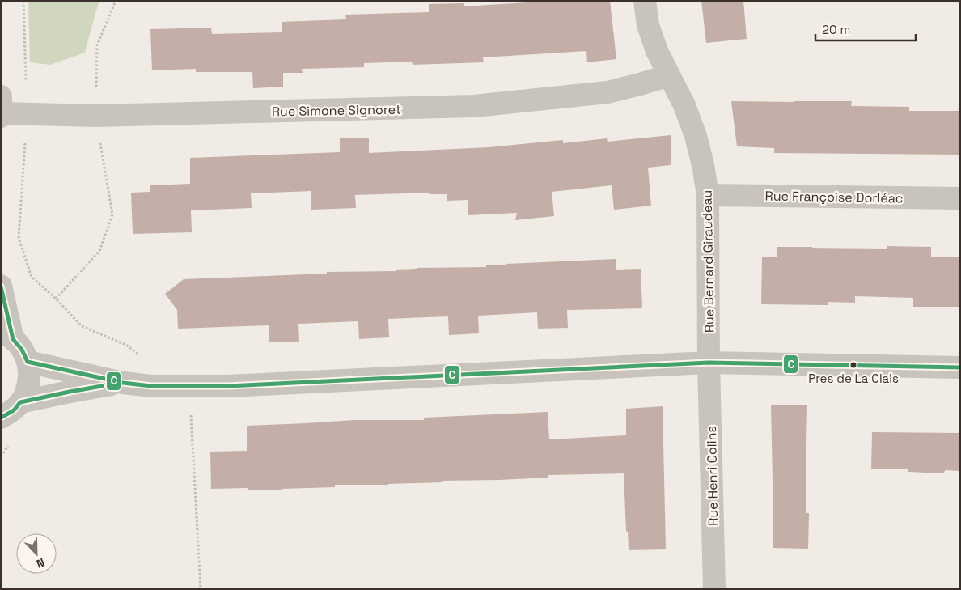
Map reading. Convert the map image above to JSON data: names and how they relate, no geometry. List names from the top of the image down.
{
  "streets": {
    "street": [
      "Rue Simone Signoret",
      "Rue Françoise Dorléac",
      "Rue Bernard Giraudeau",
      "Rue Henri Colins"
    ]
  },
  "crossings": [
    ["Rue Simone Signoret", "Rue Bernard Giraudeau"],
    ["Rue Françoise Dorléac", "Rue Bernard Giraudeau"],
    ["Rue Bernard Giraudeau", "Rue Henri Colins"]
  ],
  "places": ["Pres de La Clais"],
  "lines": ["transit line C"],
  "scale_bar": "20 m",
  "north": "bottom right"
}
